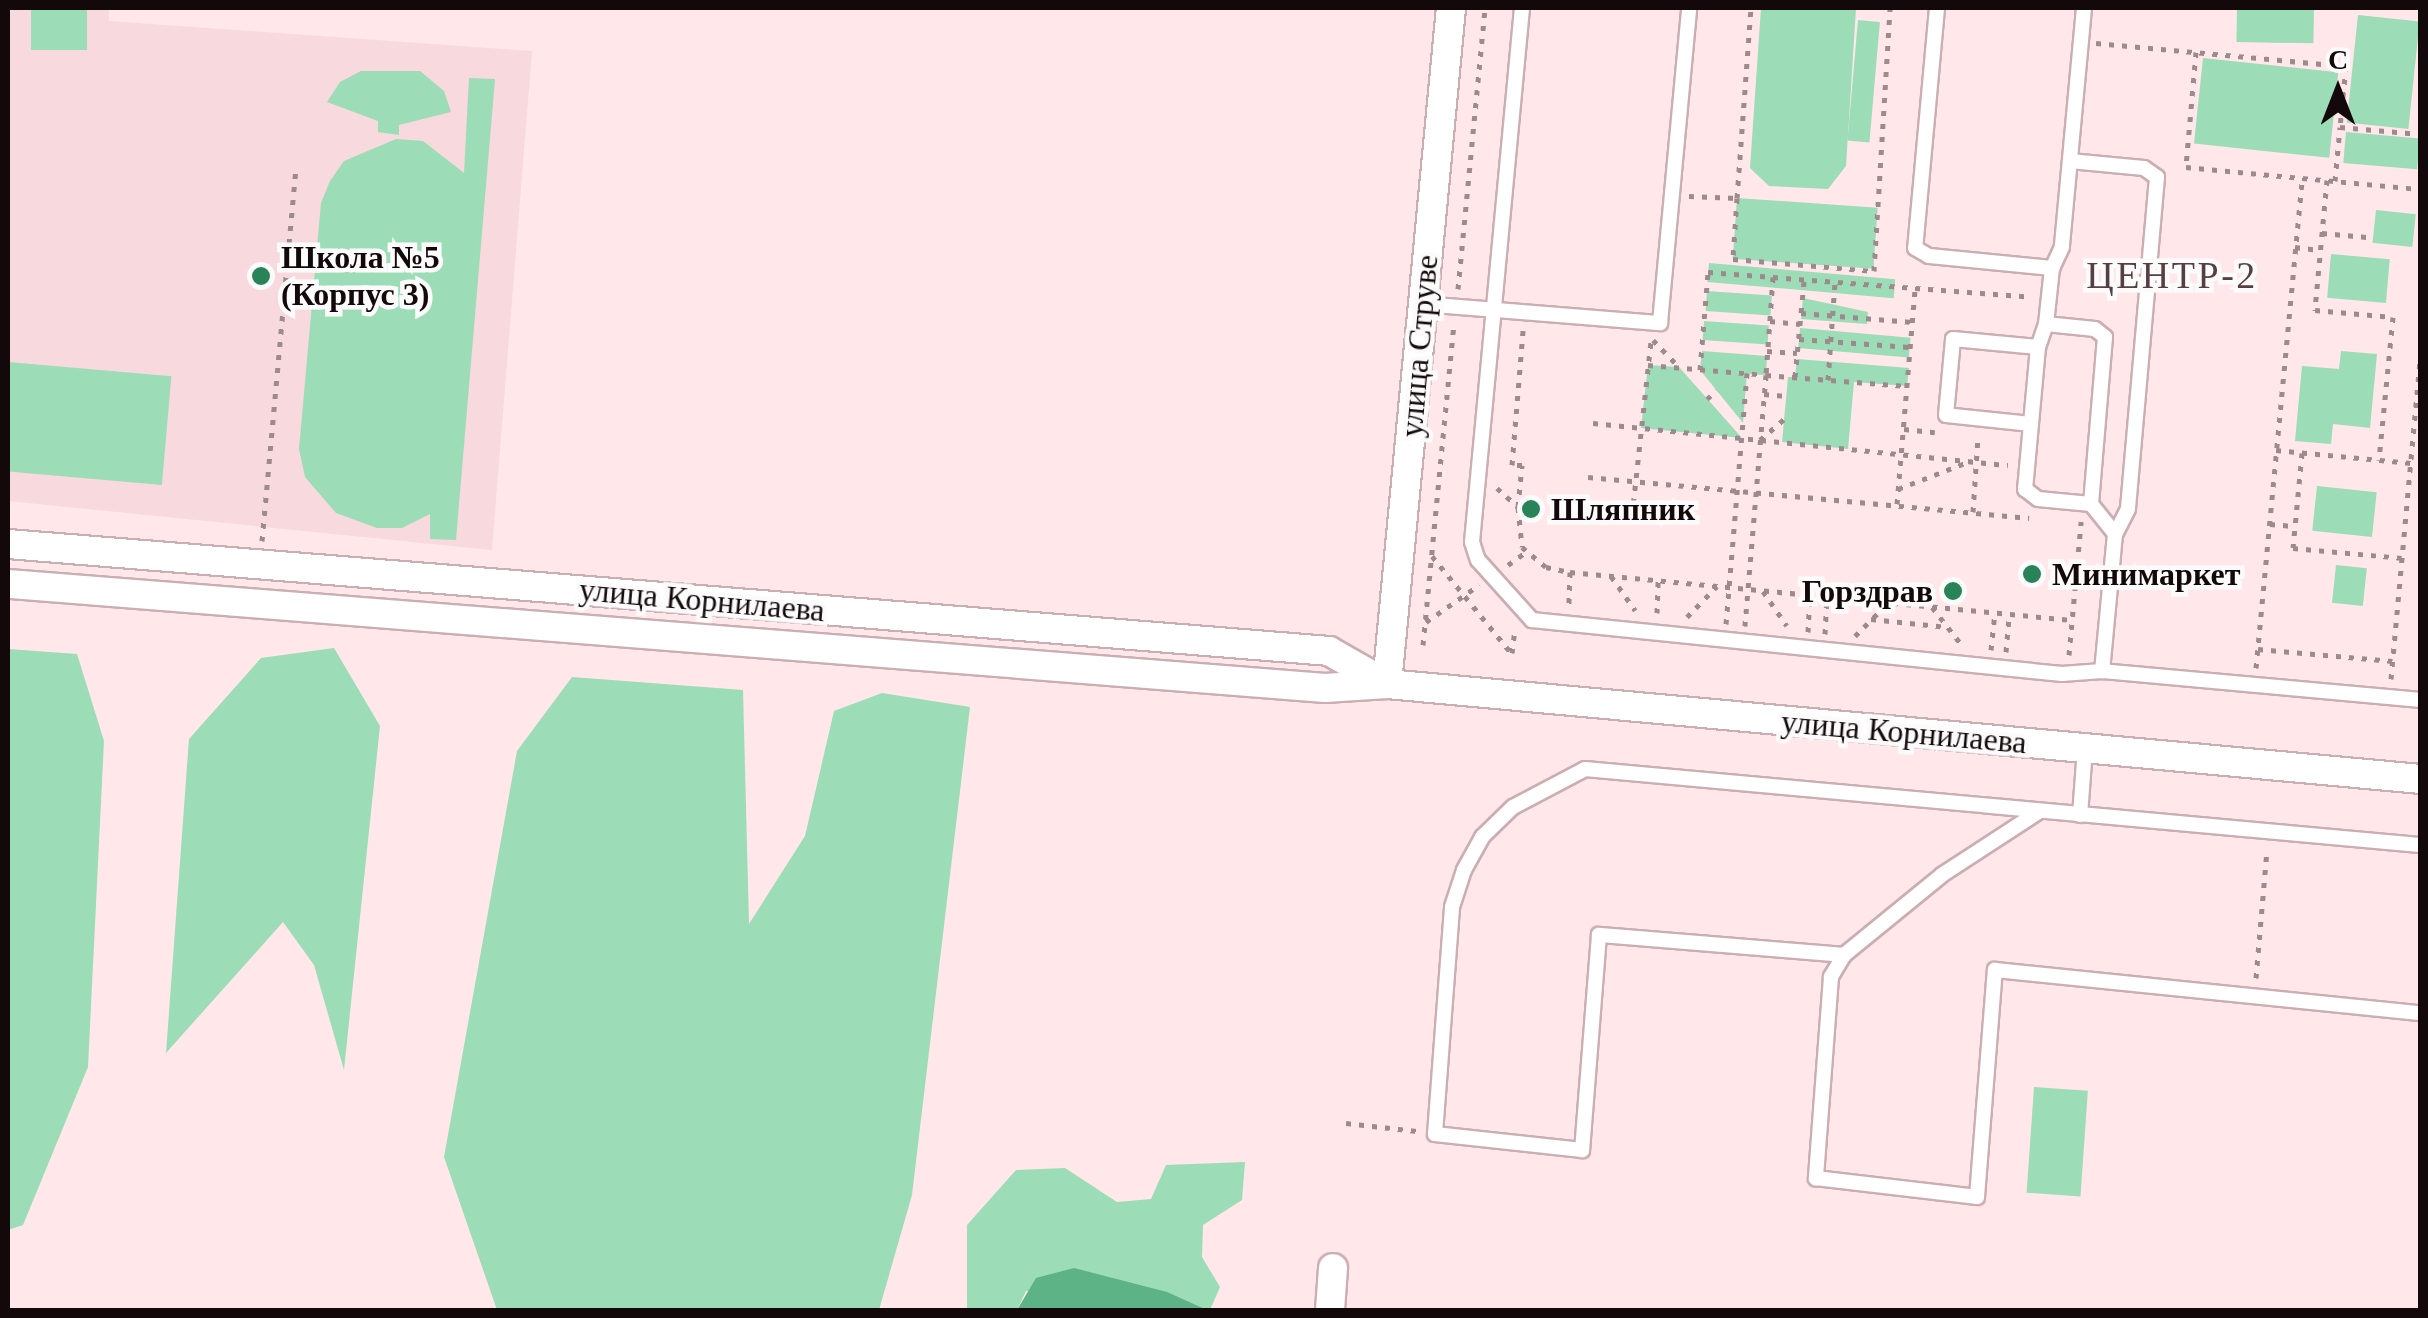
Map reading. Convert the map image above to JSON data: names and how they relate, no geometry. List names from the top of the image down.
{
  "streets": {
    "street": ["улица Струве", "улица Корнилаева"]
  },
  "crossings": [
    ["улица Струве", "улица Корнилаева"]
  ],
  "districts": ["ЦЕНТР-2"],
  "places": [
    "Школа №5 (Корпус 3)",
    "Шляпник",
    "Минимаркет",
    "Горздрав"
  ],
  "north": "top"
}
